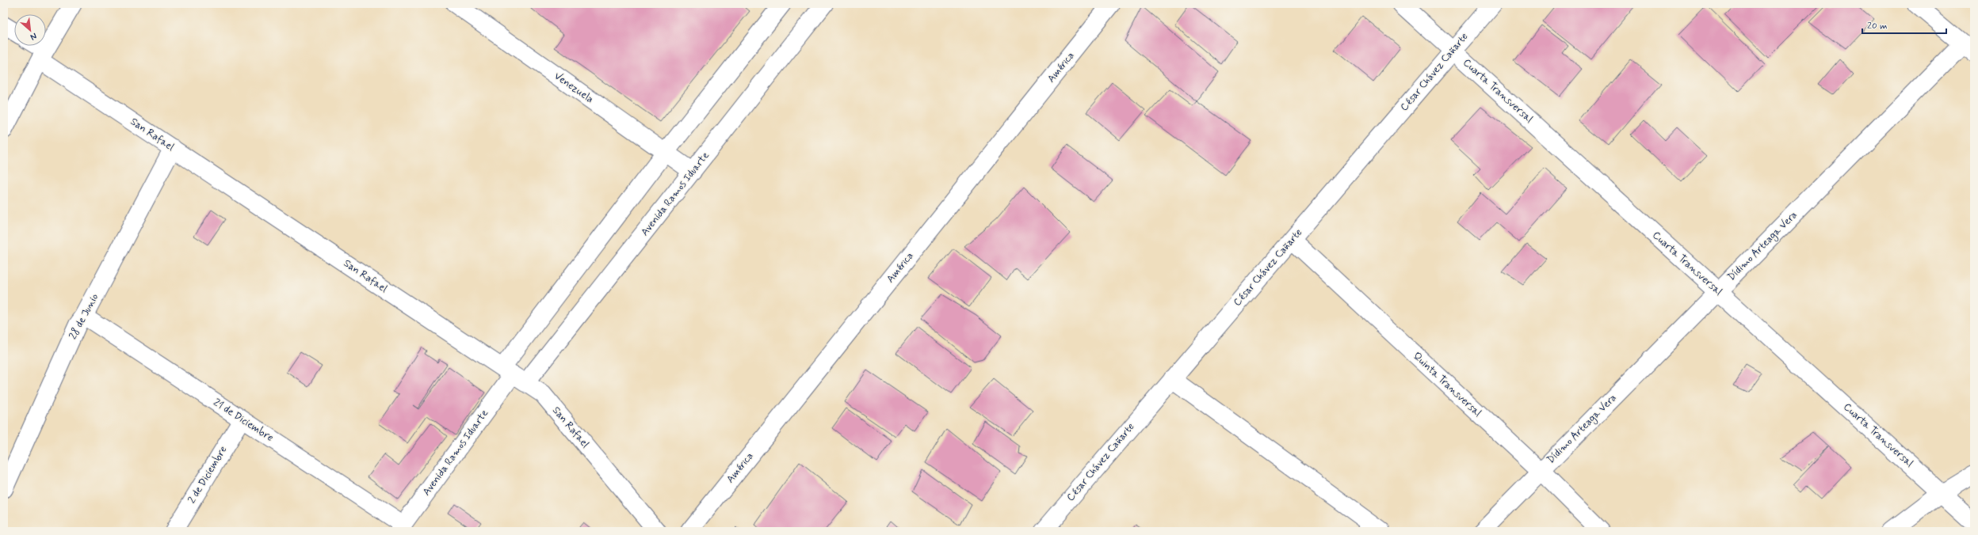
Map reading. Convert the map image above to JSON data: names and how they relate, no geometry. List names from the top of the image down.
{
  "streets": {
    "street": [
      "América",
      "César Chávez Cañarte",
      "Venezuela",
      "Cuarta Transversal",
      "San Rafael",
      "Avenida Ramos Iduarte",
      "Dídimo Arteaga Vera",
      "28 de Junio",
      "Quinta Transversal",
      "21 de Diciembre",
      "2 de Diciembre"
    ]
  },
  "crossings": [
    ["César Chávez Cañarte", "Cuarta Transversal"],
    ["César Chávez Cañarte", "Quinta Transversal"],
    ["Venezuela", "Avenida Ramos Iduarte"],
    ["Cuarta Transversal", "Dídimo Arteaga Vera"],
    ["San Rafael", "Avenida Ramos Iduarte"],
    ["San Rafael", "28 de Junio"],
    ["Avenida Ramos Iduarte", "21 de Diciembre"],
    ["Dídimo Arteaga Vera", "Quinta Transversal"],
    ["28 de Junio", "21 de Diciembre"],
    ["21 de Diciembre", "2 de Diciembre"]
  ],
  "scale_bar": "20 m",
  "north": "bottom right"
}
